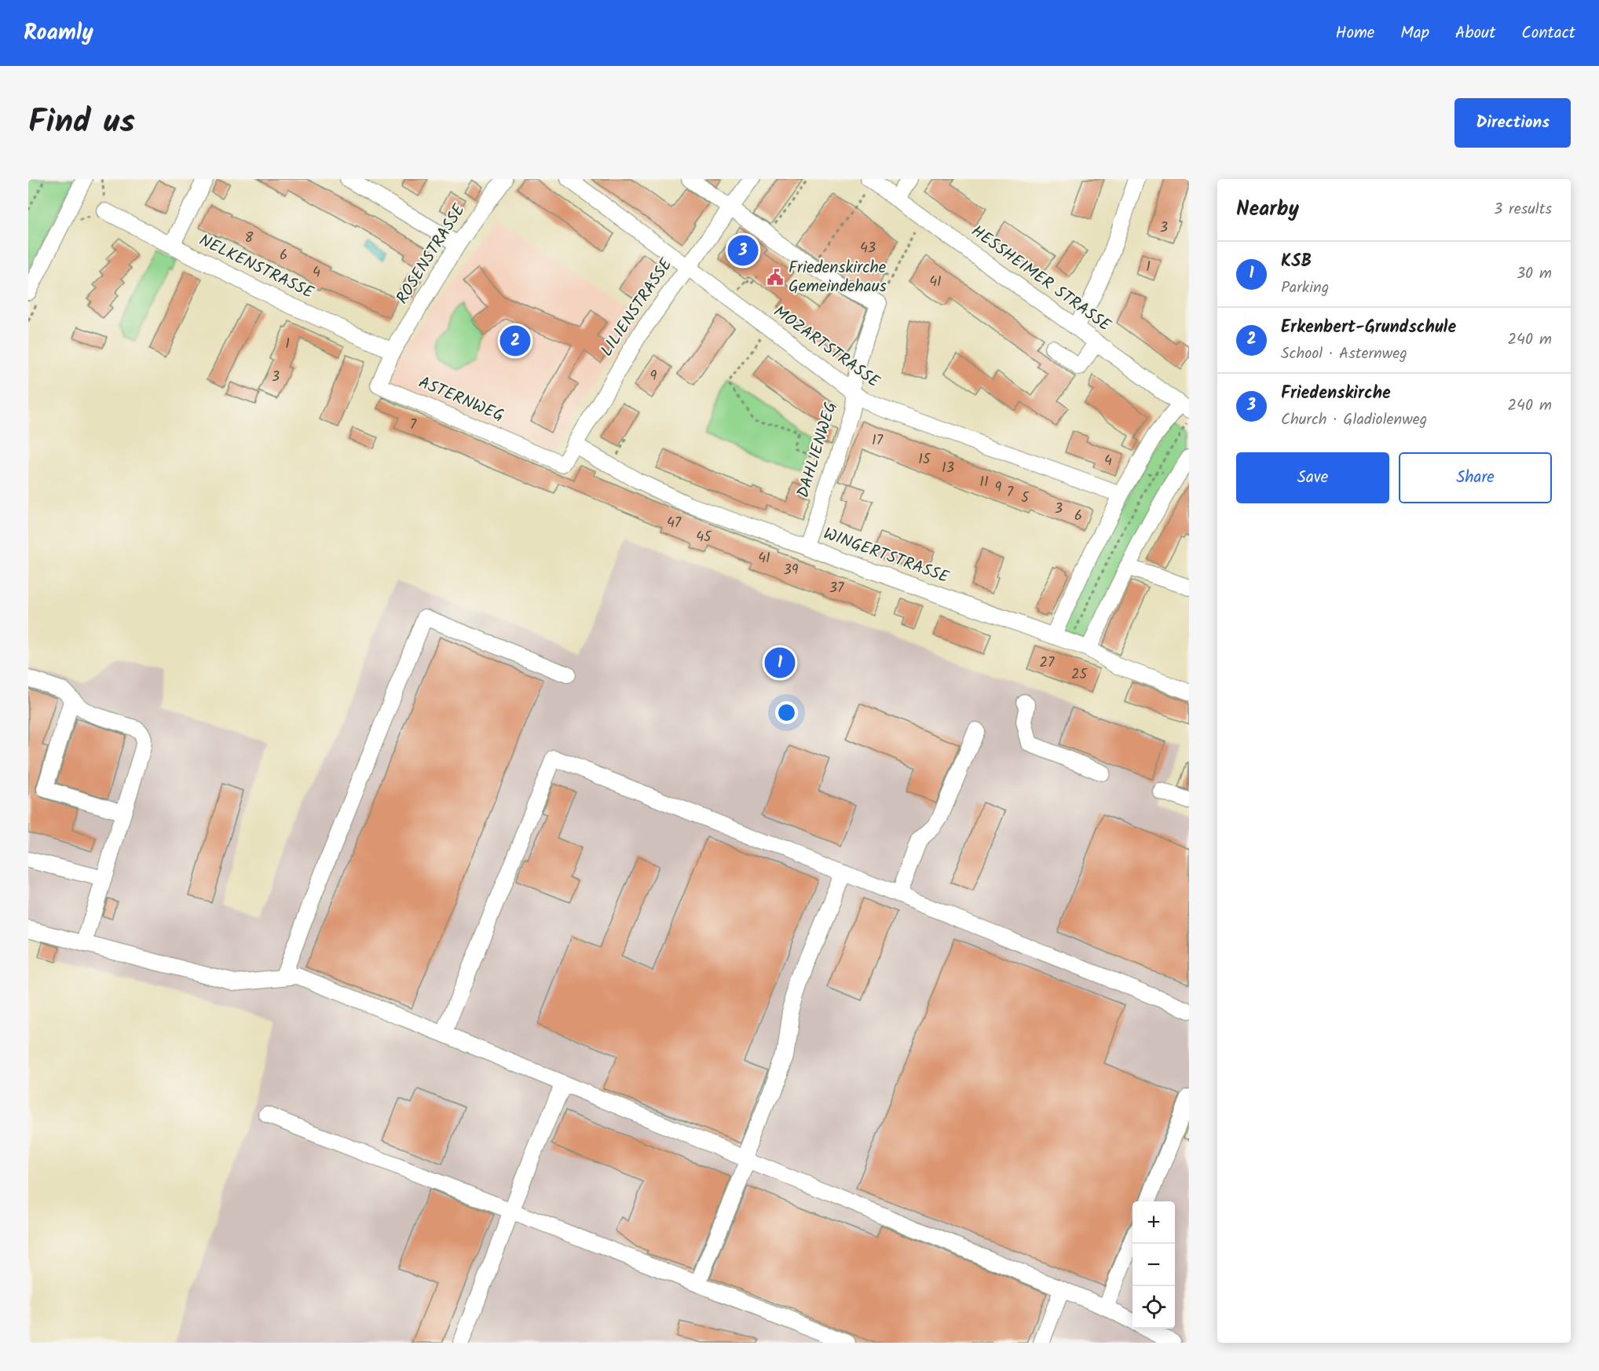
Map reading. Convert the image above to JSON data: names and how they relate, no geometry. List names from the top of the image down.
{
  "streets": {
    "street": [
      "ROSENSTRASSE",
      "NELKENSTRASSE",
      "HESSHEIMER STRASSE",
      "LILIENSTRASSE",
      "MOZARTSTRASSE",
      "ASTERNWEG",
      "DAHLIENWEG",
      "WINGERTSTRASSE"
    ]
  },
  "crossings": [
    ["ROSENSTRASSE", "NELKENSTRASSE"],
    ["ROSENSTRASSE", "ASTERNWEG"],
    ["NELKENSTRASSE", "ASTERNWEG"],
    ["LILIENSTRASSE", "MOZARTSTRASSE"],
    ["LILIENSTRASSE", "ASTERNWEG"],
    ["LILIENSTRASSE", "WINGERTSTRASSE"],
    ["MOZARTSTRASSE", "DAHLIENWEG"],
    ["DAHLIENWEG", "WINGERTSTRASSE"]
  ],
  "places": {
    "public building": ["Friedenskirche Gemeindehaus"]
  },
  "house_numbers": [
    "3",
    "8",
    "43",
    "6",
    "1",
    "4",
    "41",
    "1",
    "9",
    "3",
    "7",
    "17",
    "15",
    "4",
    "13",
    "11",
    "9",
    "7",
    "5",
    "3",
    "6",
    "47",
    "45",
    "41",
    "39",
    "37",
    "27",
    "25"
  ],
  "page": {
    "header": "Roamly",
    "nav": [
      "Home",
      "Map",
      "About",
      "Contact"
    ],
    "title": "Find us",
    "buttons": [
      "Directions",
      ["Save", "Share"]
    ],
    "heading": ["Nearby", "3 results"],
    "pins": ["3", "2", "1"],
    "list": [
      {
        "mark": "1",
        "name": "KSB",
        "note": "Parking",
        "value": "30 m"
      },
      {
        "mark": "2",
        "name": "Erkenbert-Grundschule",
        "note": "School · Asternweg",
        "value": "240 m"
      },
      {
        "mark": "3",
        "name": "Friedenskirche",
        "note": "Church · Gladiolenweg",
        "value": "240 m"
      }
    ],
    "map_buttons": ["+", "−"]
  }
}
